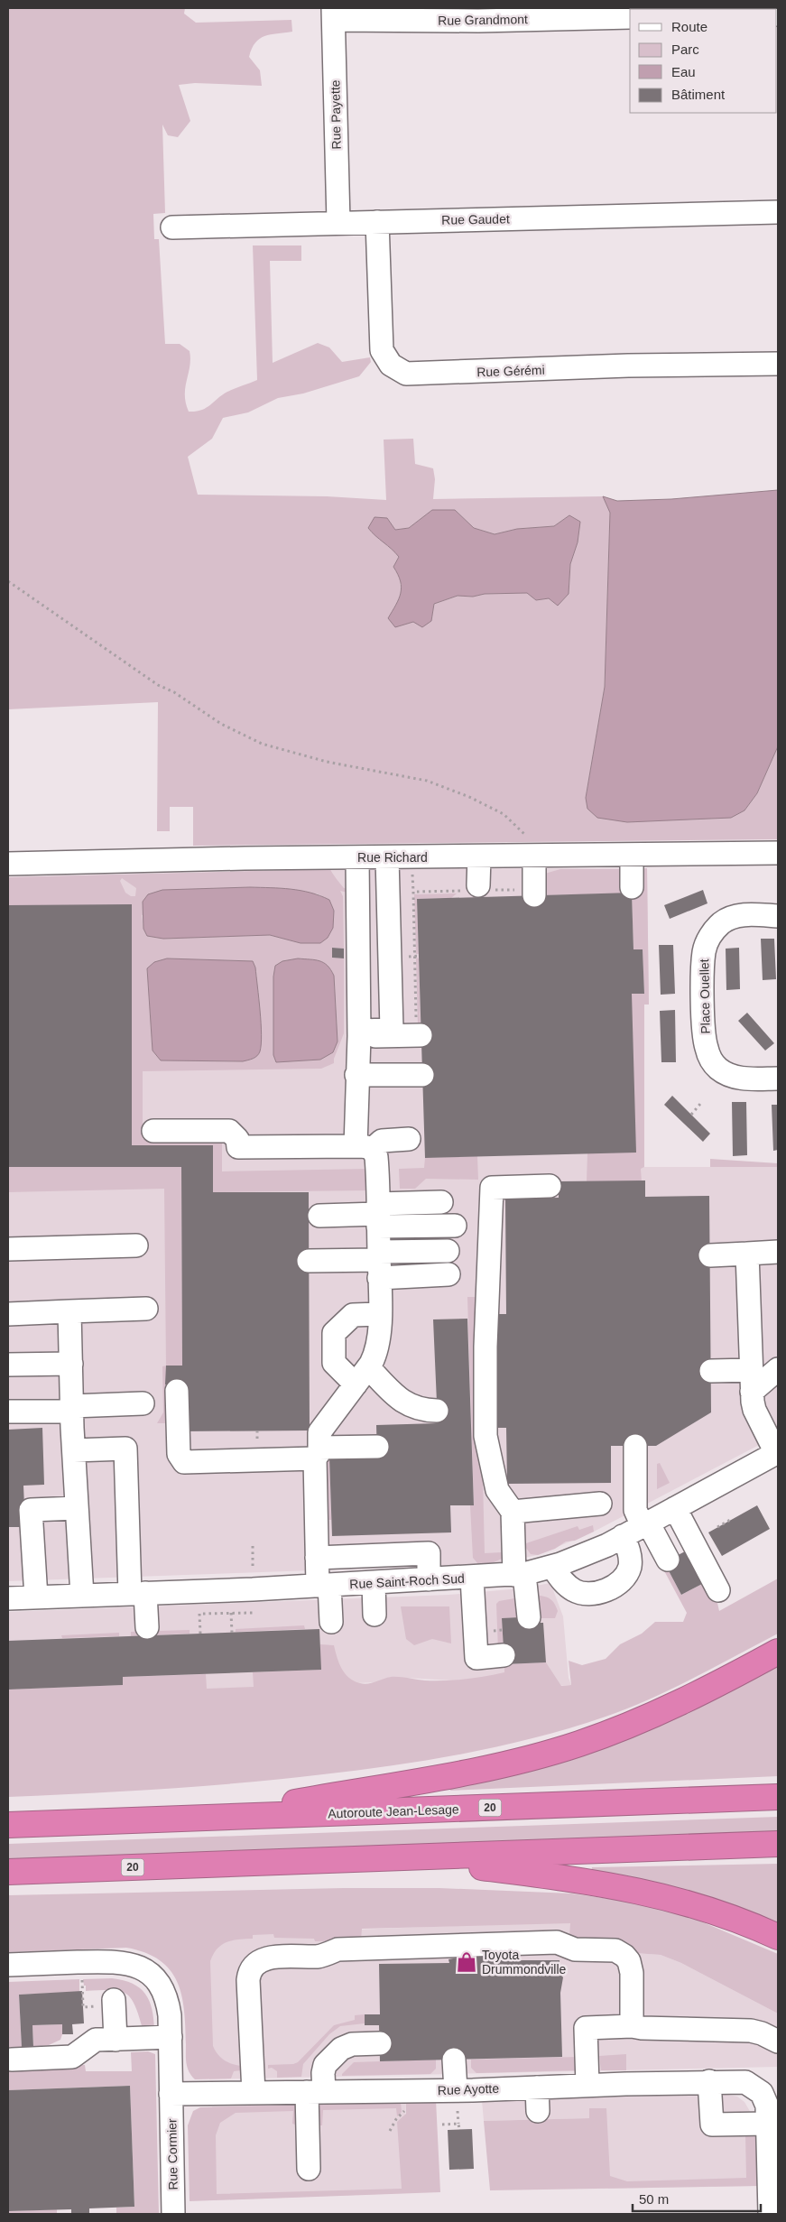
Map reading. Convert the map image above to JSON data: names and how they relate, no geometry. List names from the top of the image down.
{
  "streets": {
    "highway": ["20", "Autoroute Jean-Lesage"],
    "street": [
      "Rue Grandmont",
      "Rue Payette",
      "Rue Gaudet",
      "Rue Gérémi",
      "Rue Richard",
      "Place Ouellet",
      "Rue Saint-Roch Sud",
      "Rue Ayotte",
      "Rue Cormier"
    ]
  },
  "crossings": [
    ["Rue Grandmont", "Rue Payette"],
    ["Rue Payette", "Rue Gaudet"],
    ["Rue Gaudet", "Rue Gérémi"],
    ["Rue Ayotte", "Rue Cormier"]
  ],
  "places": {
    "shop": ["Toyota Drummondville"]
  },
  "legend": [
    "Route",
    "Parc",
    "Eau",
    "Bâtiment"
  ],
  "scale_bar": "50 m"
}
